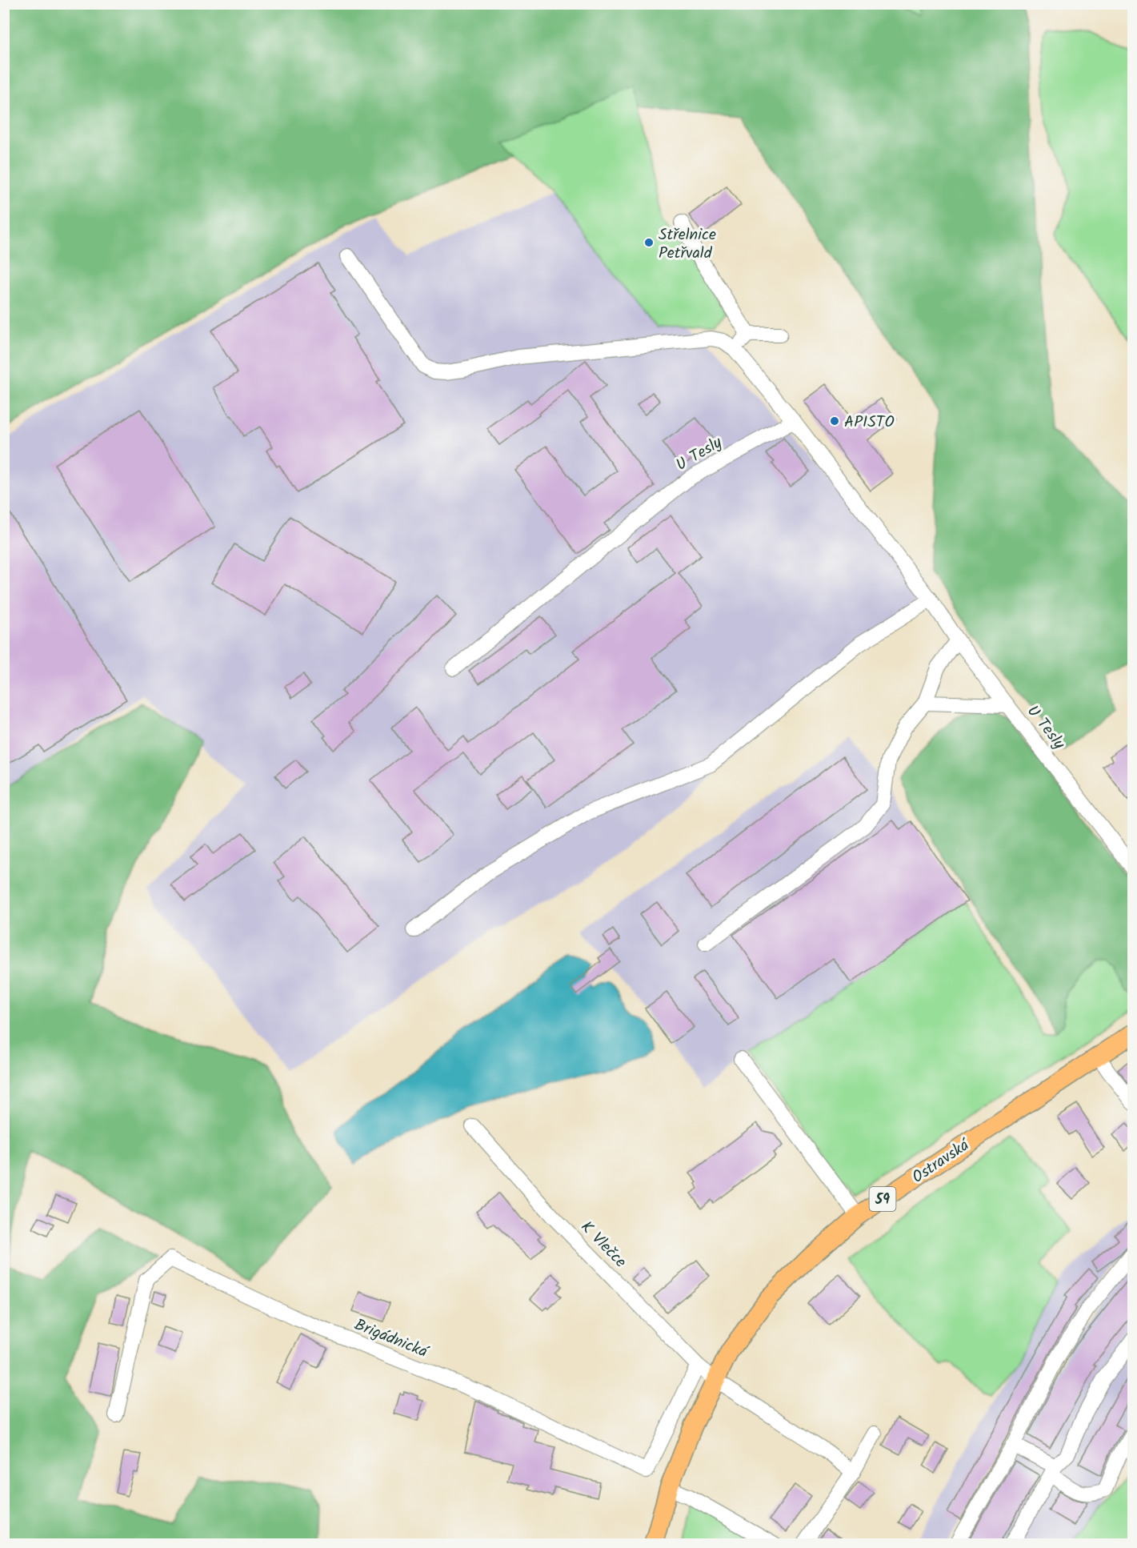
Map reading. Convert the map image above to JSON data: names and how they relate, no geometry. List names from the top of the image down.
{
  "streets": {
    "main road": ["Ostravská", "59"],
    "street": ["U Tesly", "K Vlečce", "Brigádnická"]
  },
  "crossings": [
    ["Ostravská", "K Vlečce"],
    ["K Vlečce", "Brigádnická"]
  ],
  "places": ["Střelnice Petřvald", "APISTO"]
}
